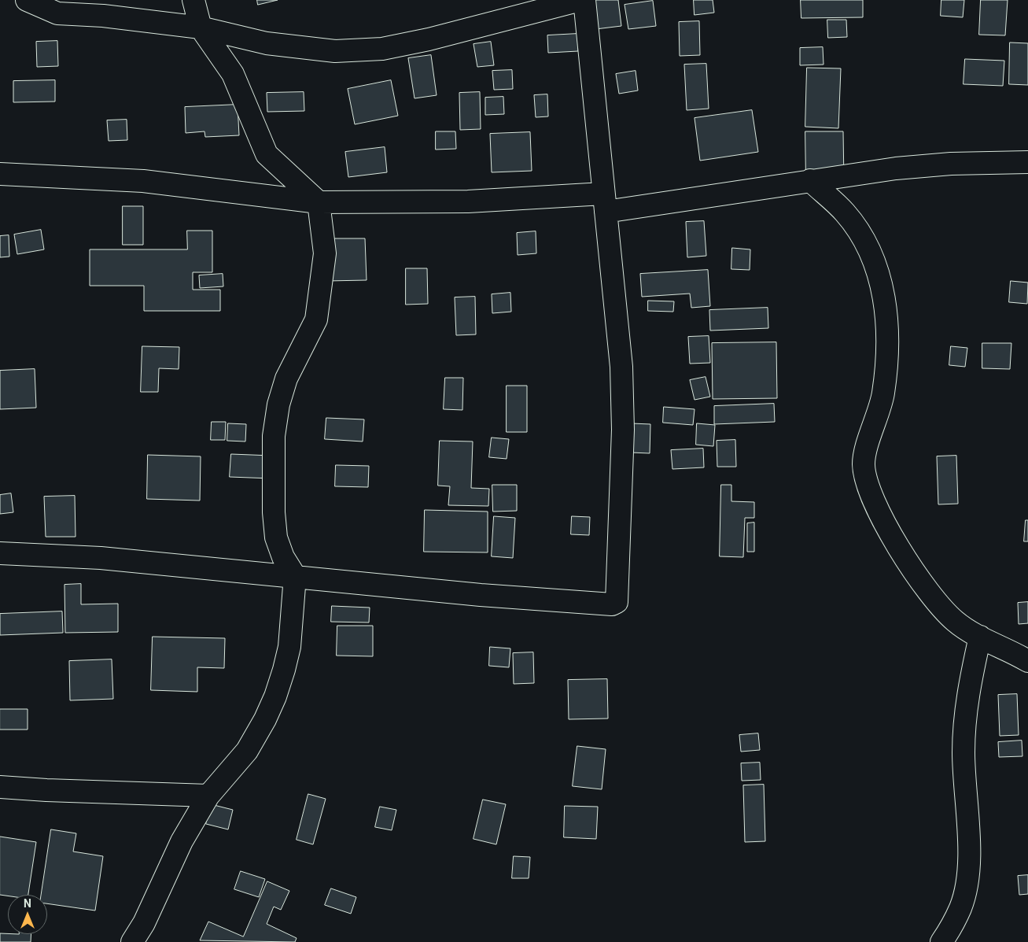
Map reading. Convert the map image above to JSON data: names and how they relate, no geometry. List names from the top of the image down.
{
  "north": "top"
}
